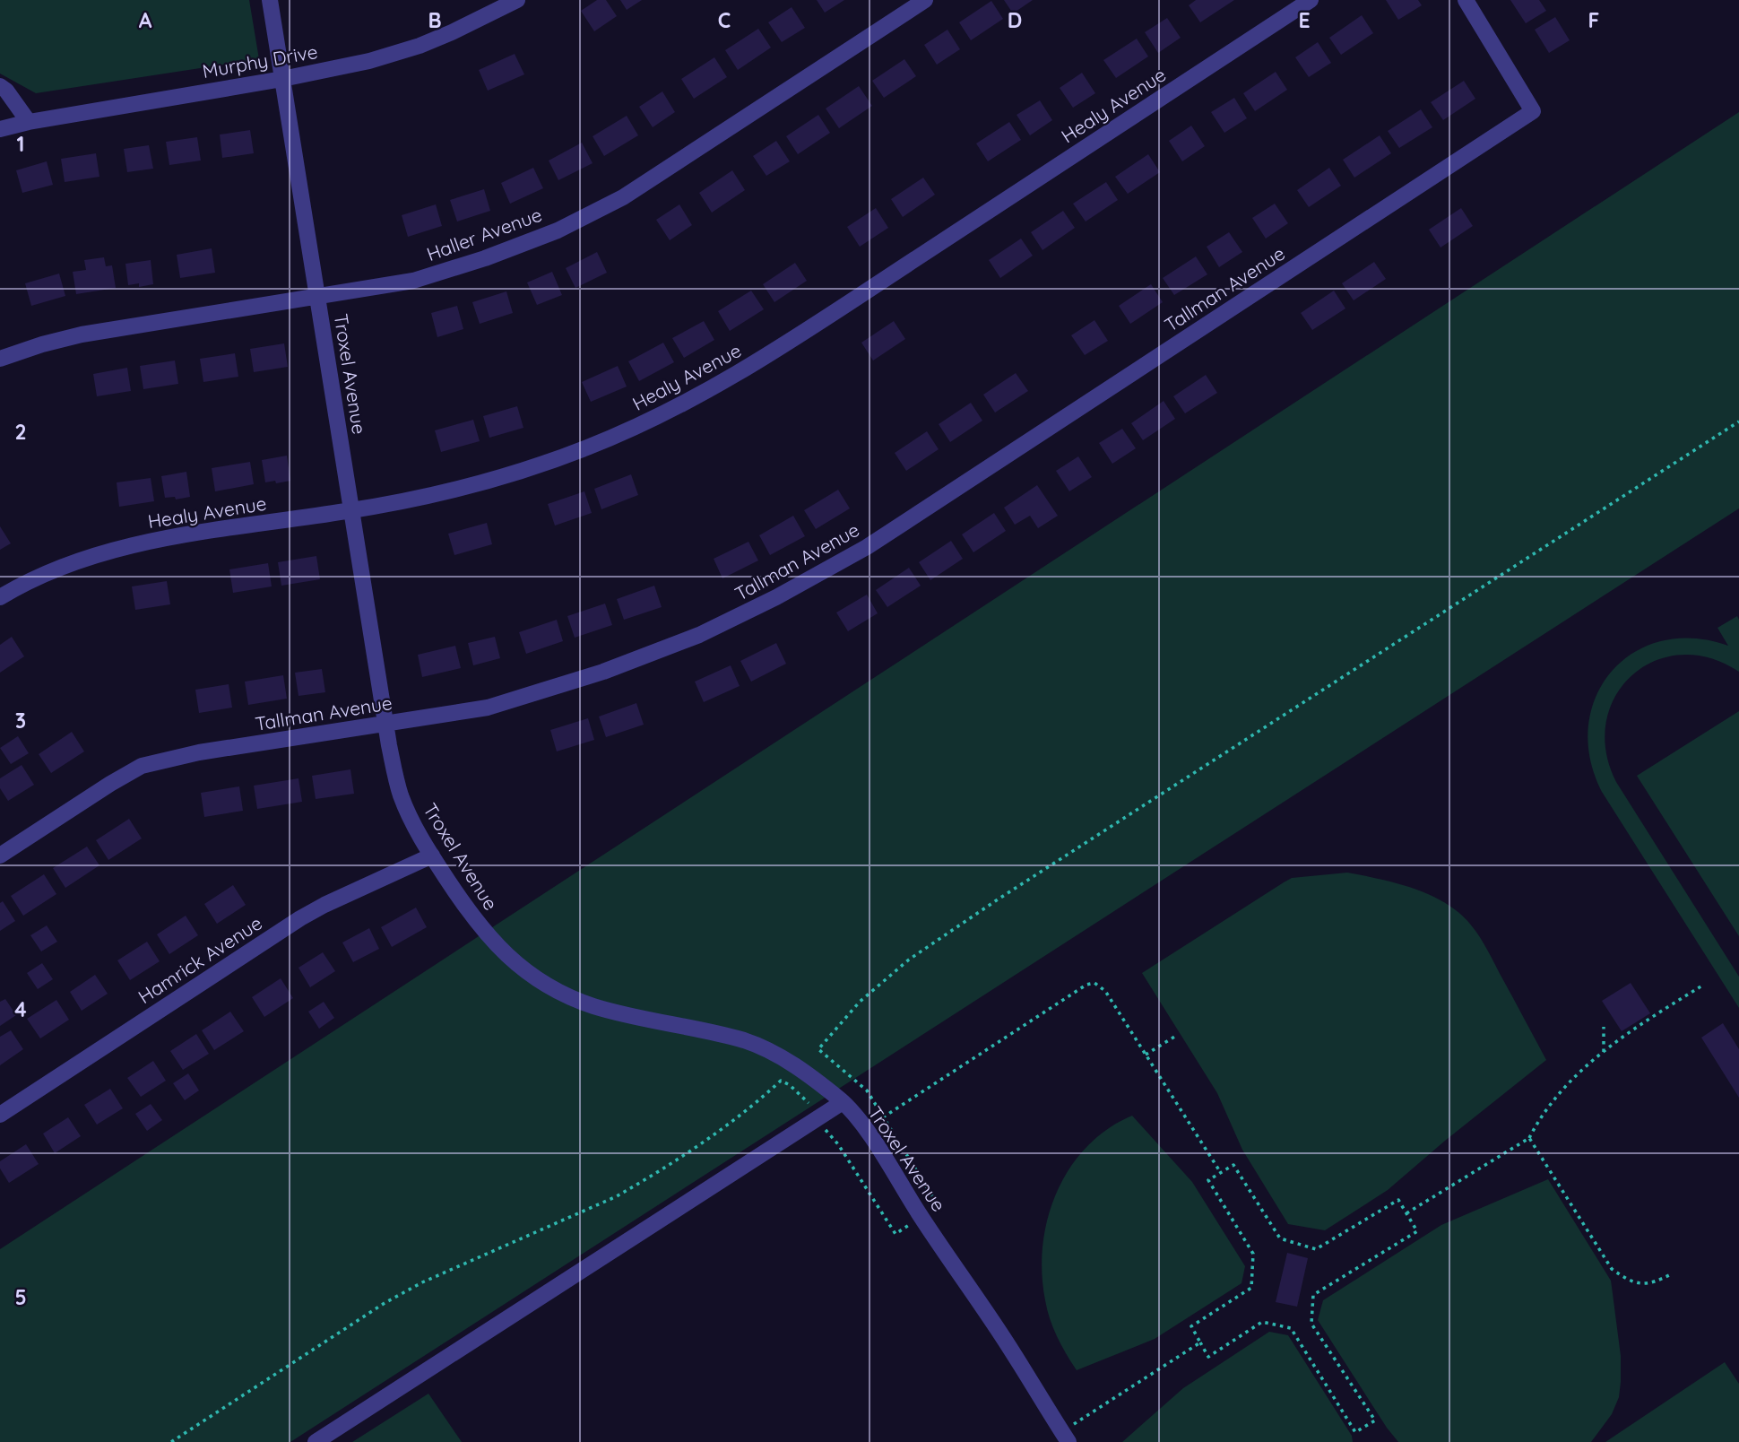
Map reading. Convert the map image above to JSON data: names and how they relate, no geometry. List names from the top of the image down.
{
  "streets": {
    "street": [
      "Murphy Drive",
      "Healy Avenue",
      "Haller Avenue",
      "Tallman Avenue",
      "Troxel Avenue",
      "Hamrick Avenue"
    ]
  },
  "crossings": [
    ["Murphy Drive", "Troxel Avenue"],
    ["Healy Avenue", "Troxel Avenue"],
    ["Haller Avenue", "Troxel Avenue"],
    ["Tallman Avenue", "Troxel Avenue"],
    ["Troxel Avenue", "Hamrick Avenue"]
  ],
  "grid": {
    "columns": [
      "A",
      "B",
      "C",
      "D",
      "E",
      "F"
    ],
    "rows": [
      "1",
      "2",
      "3",
      "4",
      "5"
    ]
  }
}
